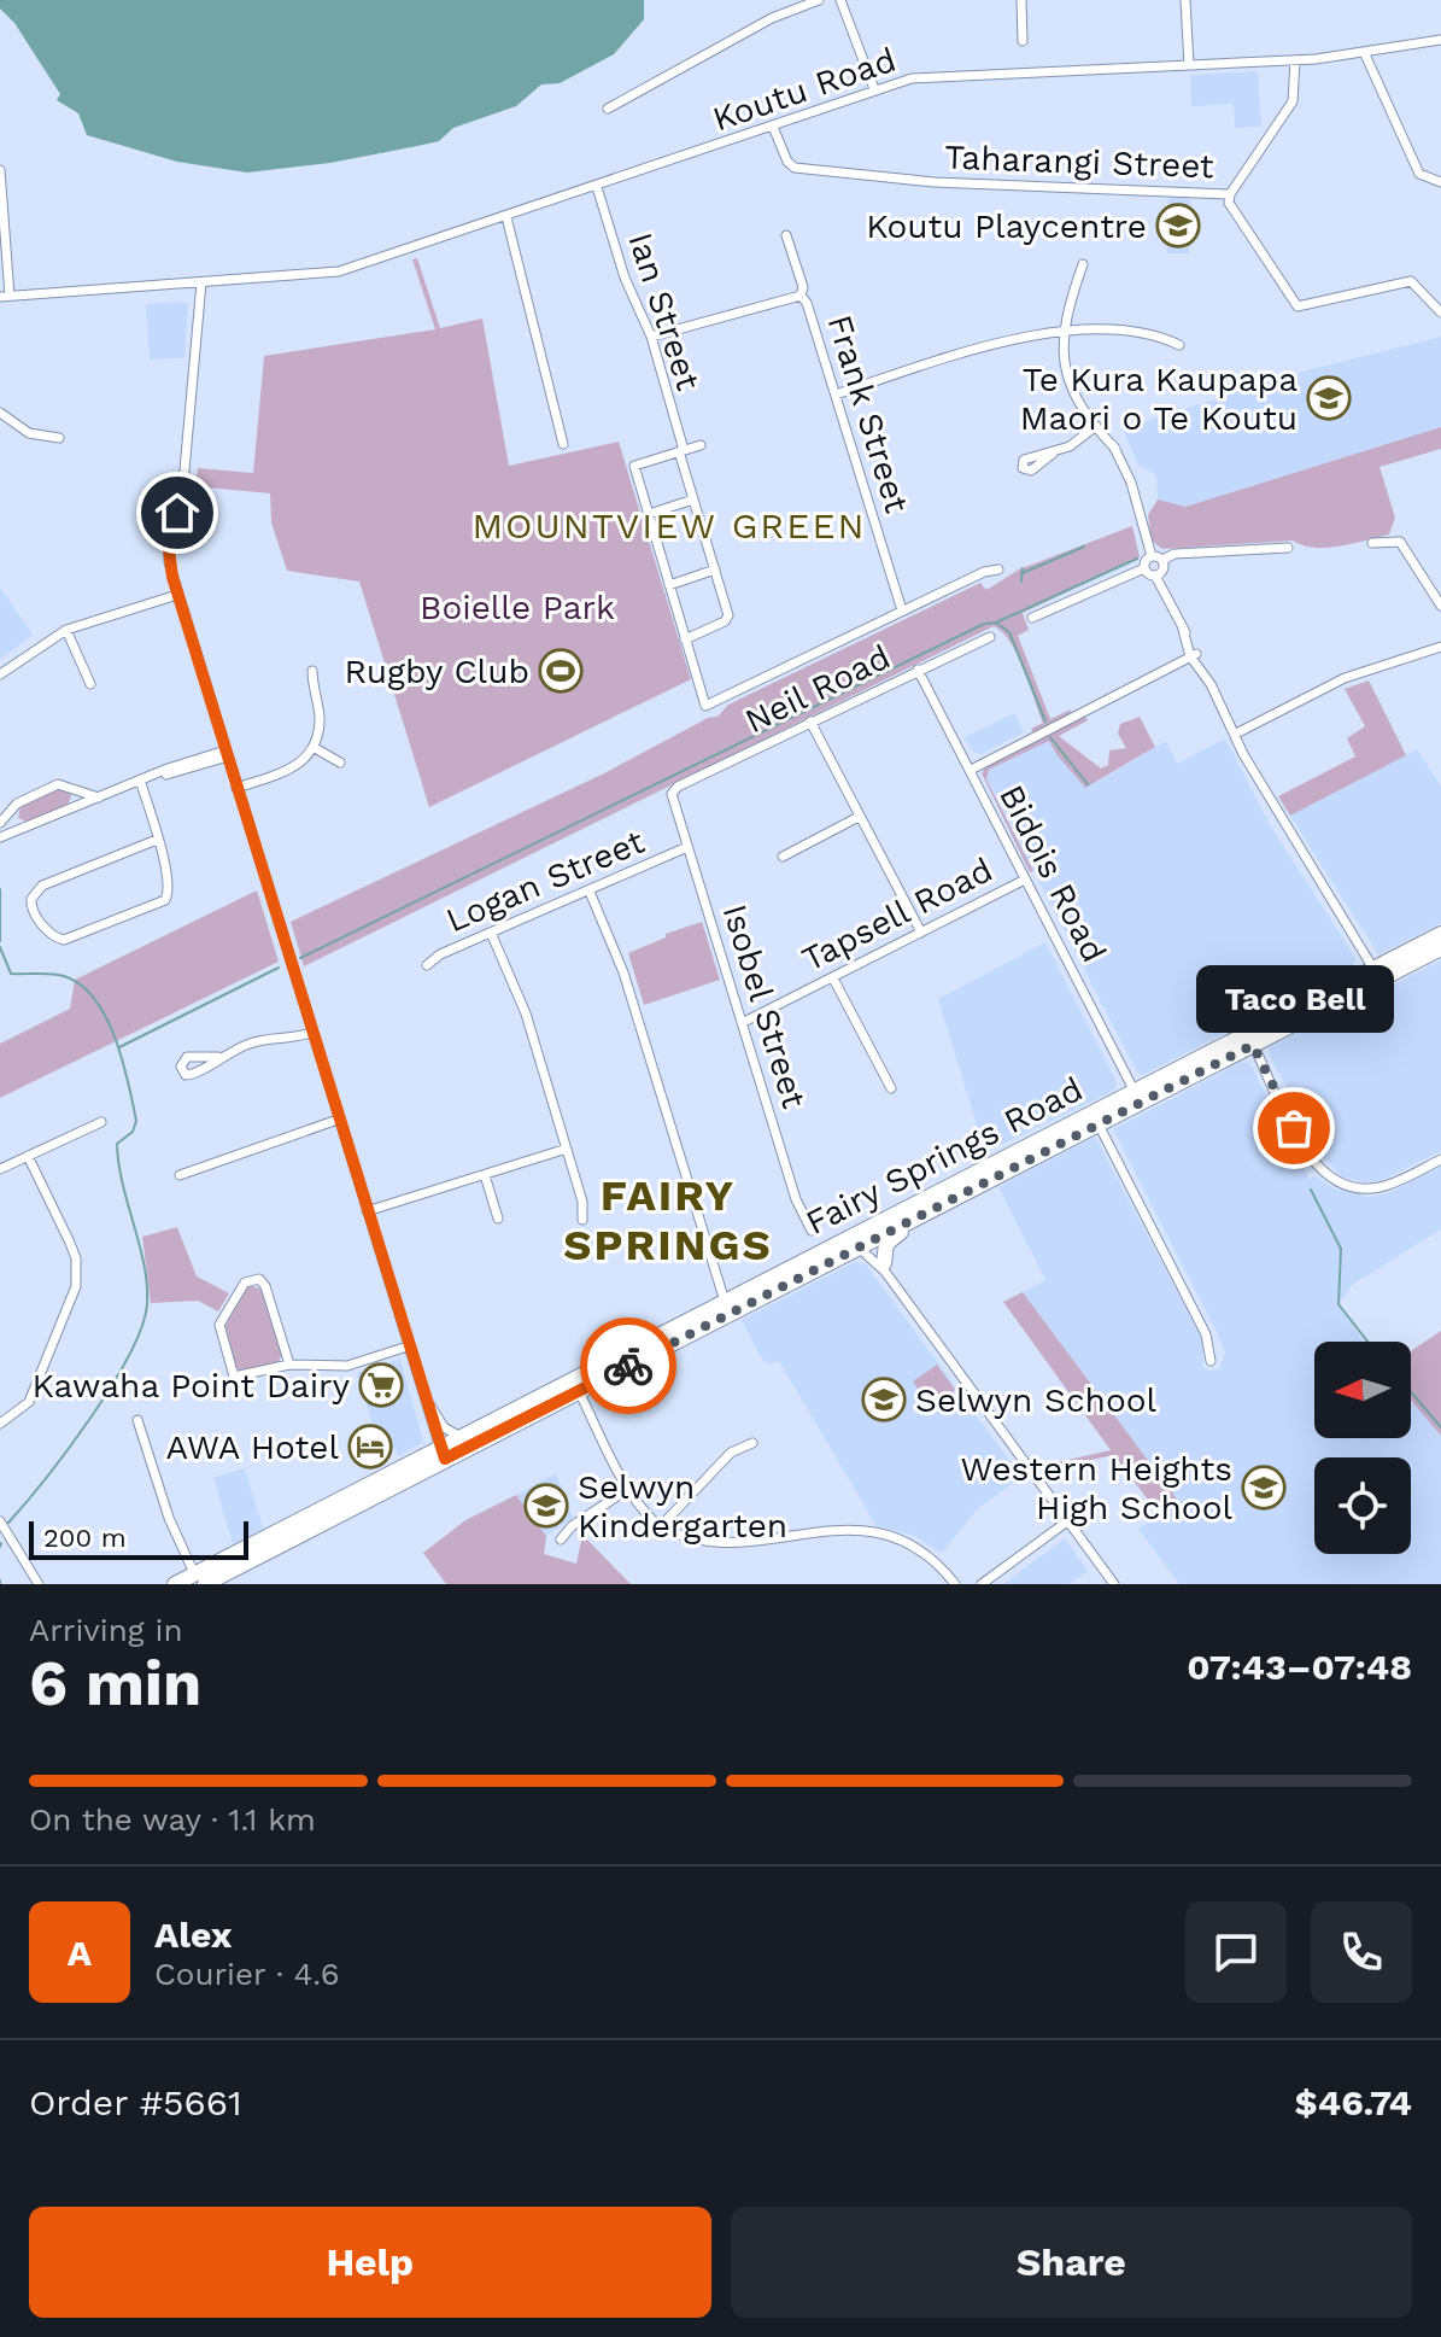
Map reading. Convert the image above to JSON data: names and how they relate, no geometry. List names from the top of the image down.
{
  "streets": {
    "highway": ["Fairy Springs Road"],
    "street": [
      "Koutu Road",
      "Taharangi Street",
      "Ian Street",
      "Frank Street",
      "Neil Road",
      "Bidois Road",
      "Logan Street",
      "Tapsell Road",
      "Isobel Street"
    ]
  },
  "crossings": [
    ["Koutu Road", "Taharangi Street"],
    ["Koutu Road", "Ian Street"],
    ["Neil Road", "Bidois Road"],
    ["Neil Road", "Isobel Street"],
    ["Bidois Road", "Tapsell Road"],
    ["Bidois Road", "Fairy Springs Road"],
    ["Logan Street", "Isobel Street"],
    ["Tapsell Road", "Isobel Street"]
  ],
  "districts": ["MOUNTVIEW GREEN", "FAIRY SPRINGS"],
  "parks": ["Boielle Park"],
  "places": {
    "school or university": [
      "Koutu Playcentre",
      "Te Kura Kaupapa Maori o Te Koutu",
      "Selwyn School",
      "Western Heights High School",
      "Selwyn Kindergarten"
    ],
    "sports": ["Rugby Club"],
    "other": ["Taco Bell"],
    "supermarket": ["Kawaha Point Dairy"],
    "hotel": ["AWA Hotel"]
  },
  "scale_bar": "200 m",
  "north": "left",
  "page": {
    "bubble": "Taco Bell",
    "scale": "200 m",
    "heading": ["6 min", "Arriving in", "07:43–07:48"],
    "panel": [
      "Alex",
      "Courier · 4.6",
      "Order #5661",
      "$46.74"
    ],
    "bar": "On the way · 1.1 km",
    "round": "A",
    "buttons": ["Help", "Share"]
  }
}
